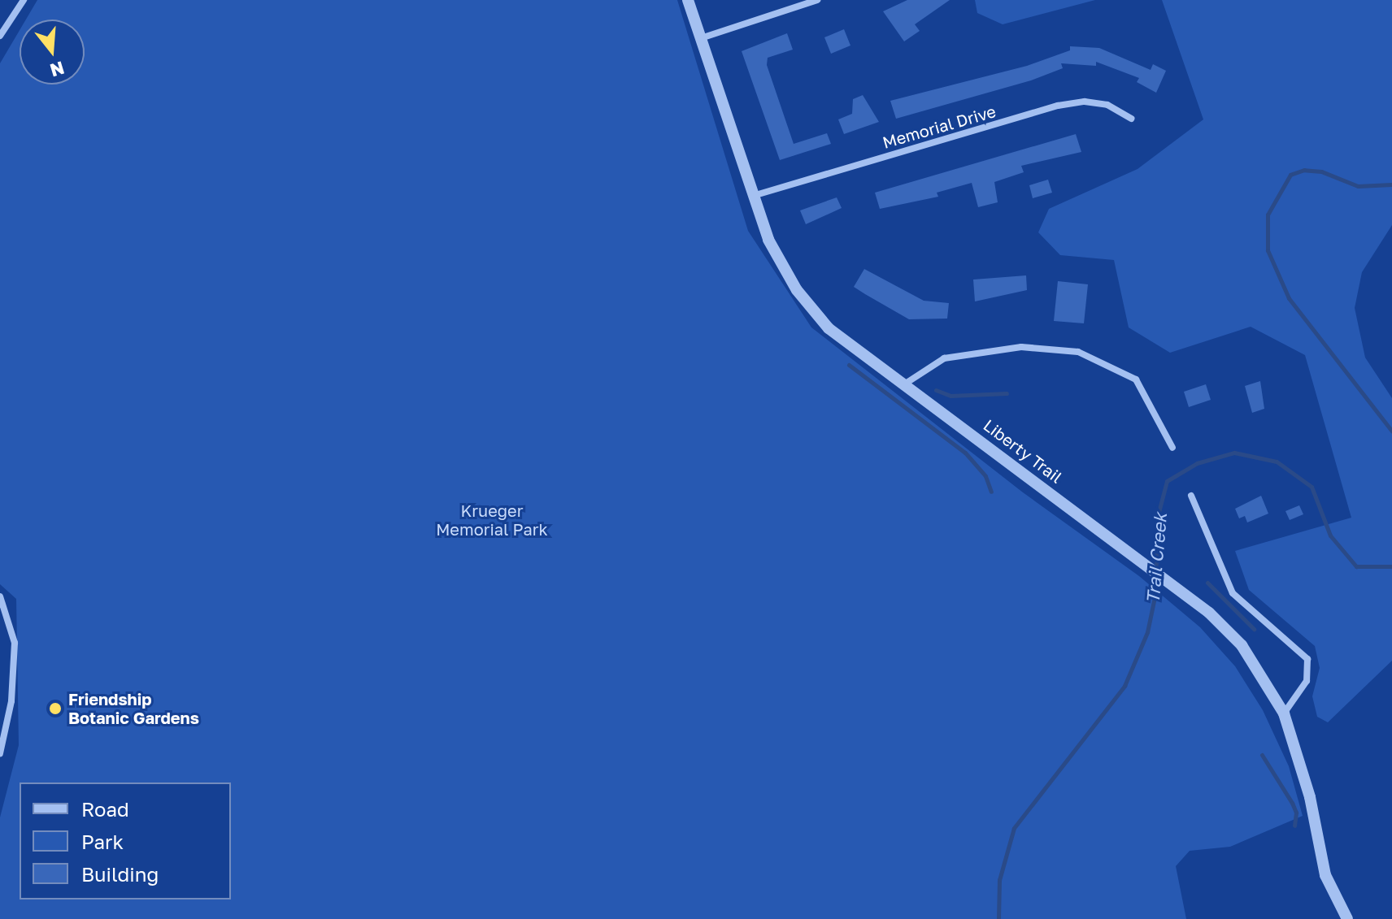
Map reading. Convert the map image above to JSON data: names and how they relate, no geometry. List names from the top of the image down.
{
  "streets": {
    "street": ["Memorial Drive", "Liberty Trail"]
  },
  "crossings": [
    ["Memorial Drive", "Liberty Trail"]
  ],
  "water": ["Trail Creek"],
  "parks": ["Krueger Memorial Park"],
  "places": ["Friendship Botanic Gardens"],
  "legend": ["Road", "Park", "Building"],
  "north": "bottom"
}
